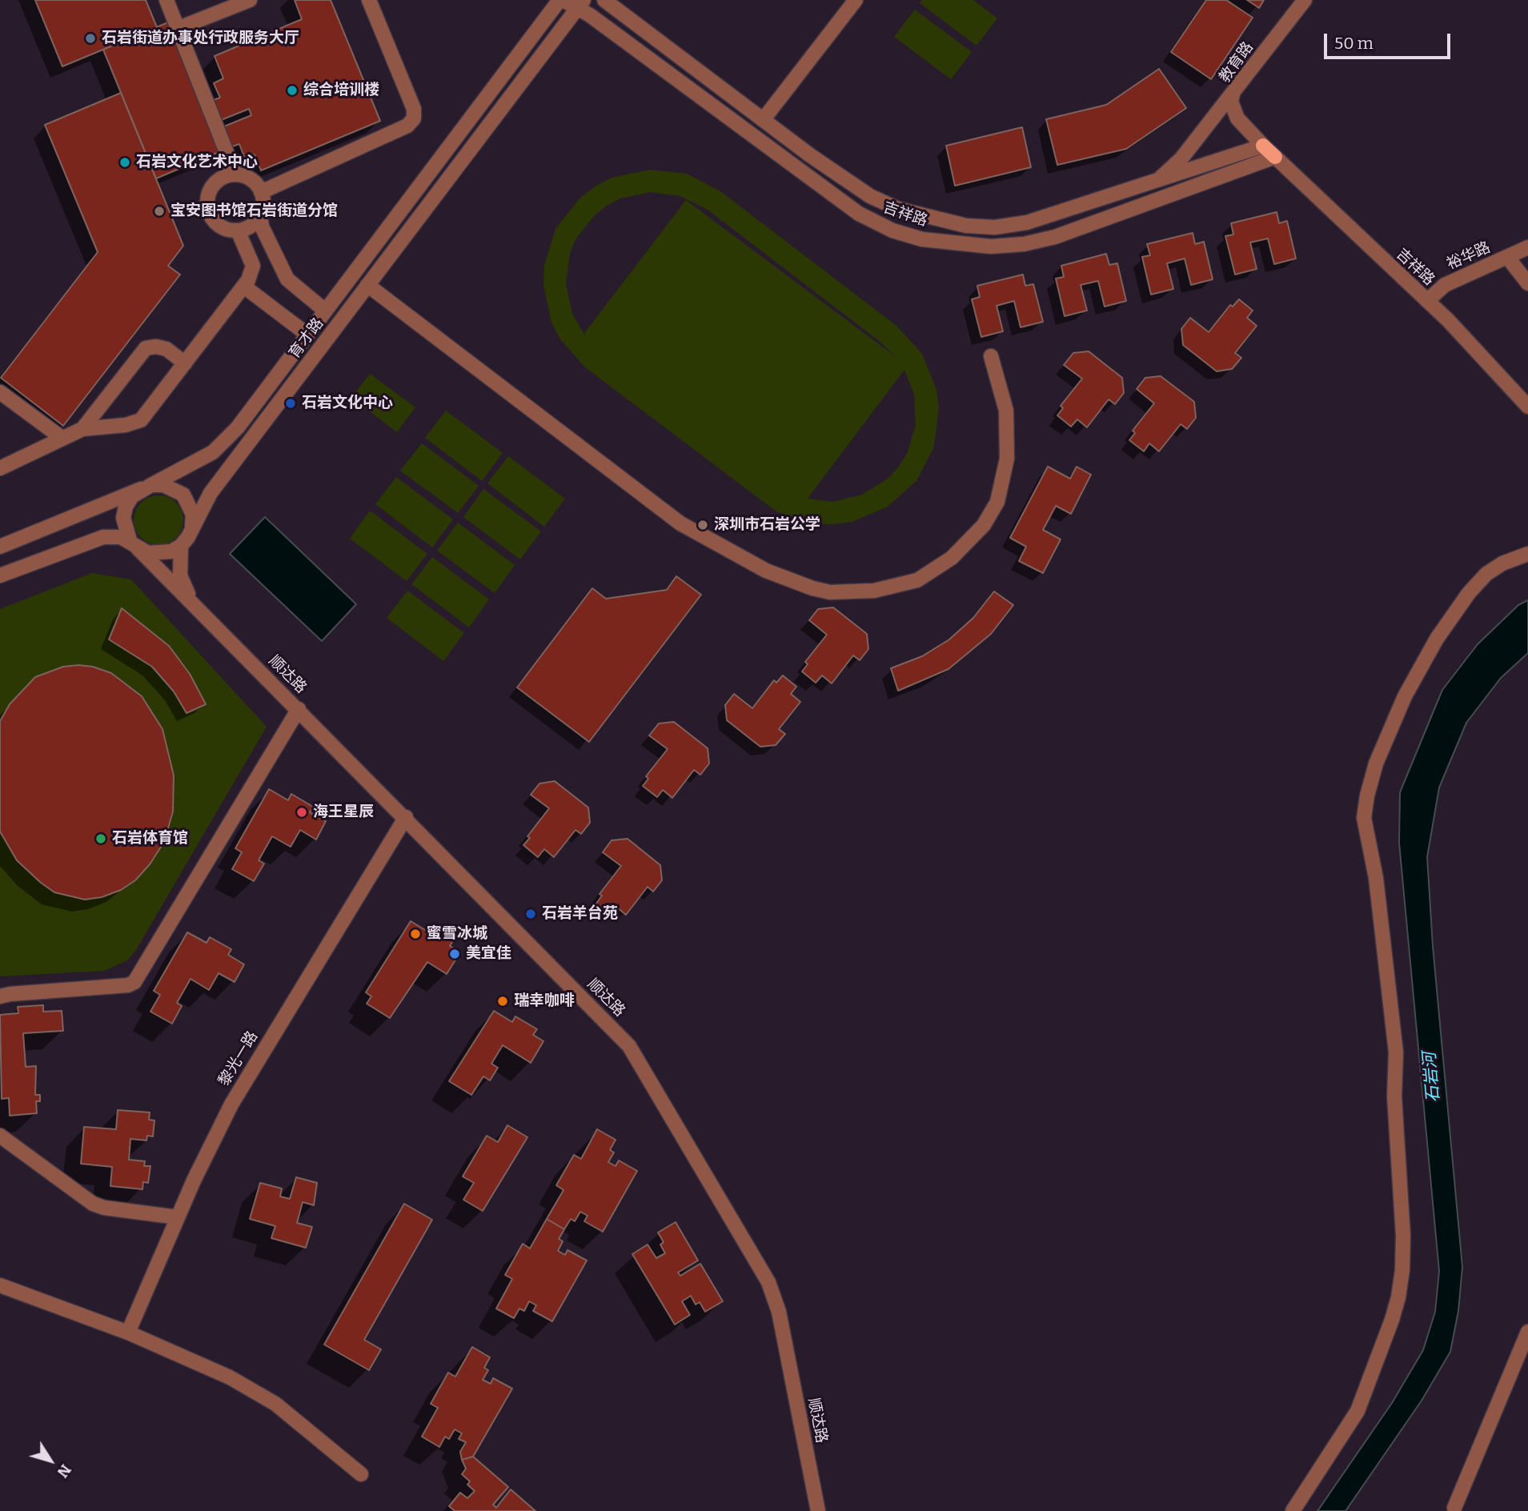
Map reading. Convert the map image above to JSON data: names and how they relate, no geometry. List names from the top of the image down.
{
  "streets": {
    "main road": ["吉祥路"],
    "street": [
      "教育路",
      "裕华路",
      "育才路",
      "顺达路",
      "黎光一路"
    ]
  },
  "crossings": [
    ["教育路", "吉祥路"],
    ["吉祥路", "裕华路"],
    ["吉祥路", "育才路"],
    ["育才路", "顺达路"],
    ["顺达路", "黎光一路"]
  ],
  "water": ["石岩河"],
  "places": [
    "石岩街道办事处行政服务大厅",
    "综合培训楼",
    "石岩文化艺术中心",
    "宝安图书馆石岩街道分馆",
    "石岩文化中心",
    "深圳市石岩公学",
    "海王星辰",
    "石岩体育馆",
    "石岩羊台苑",
    "蜜雪冰城",
    "美宜佳",
    "瑞幸咖啡"
  ],
  "scale_bar": "50 m",
  "north": "bottom right"
}
